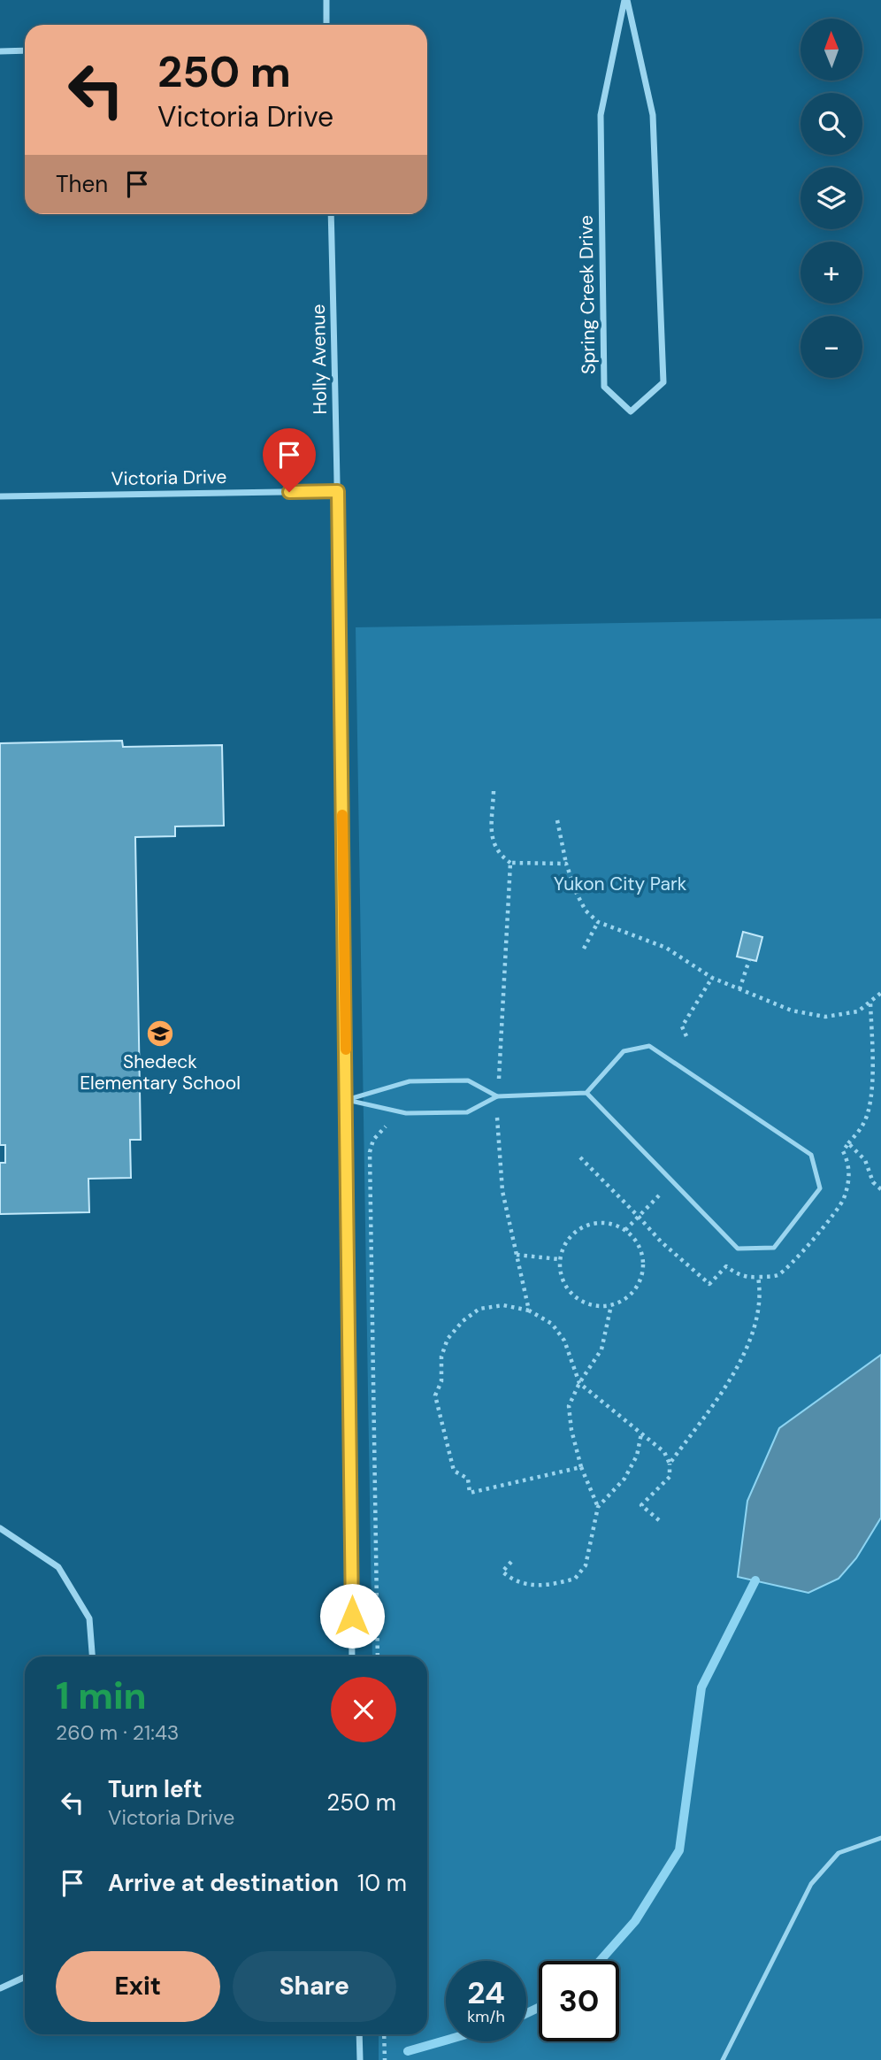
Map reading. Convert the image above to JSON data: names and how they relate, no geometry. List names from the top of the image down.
{
  "streets": {
    "street": ["Spring Creek Drive", "Holly Avenue", "Victoria Drive"]
  },
  "crossings": [
    ["Holly Avenue", "Victoria Drive"]
  ],
  "parks": ["Yukon City Park"],
  "places": {
    "school or university": ["Shedeck Elementary School"]
  },
  "north": "top",
  "page": {
    "map_buttons": ["+", "−"],
    "turn": ["250 m", "Victoria Drive"],
    "then": "Then",
    "heading": ["1 min", "260 m · 21:43"],
    "list": [
      {
        "name": "Turn left",
        "note": "Victoria Drive",
        "value": "250 m"
      },
      {
        "name": "Arrive at destination",
        "value": "10 m"
      }
    ],
    "buttons": ["Exit", "Share"],
    "speed": "24 km/h",
    "limit": "30"
  }
}
